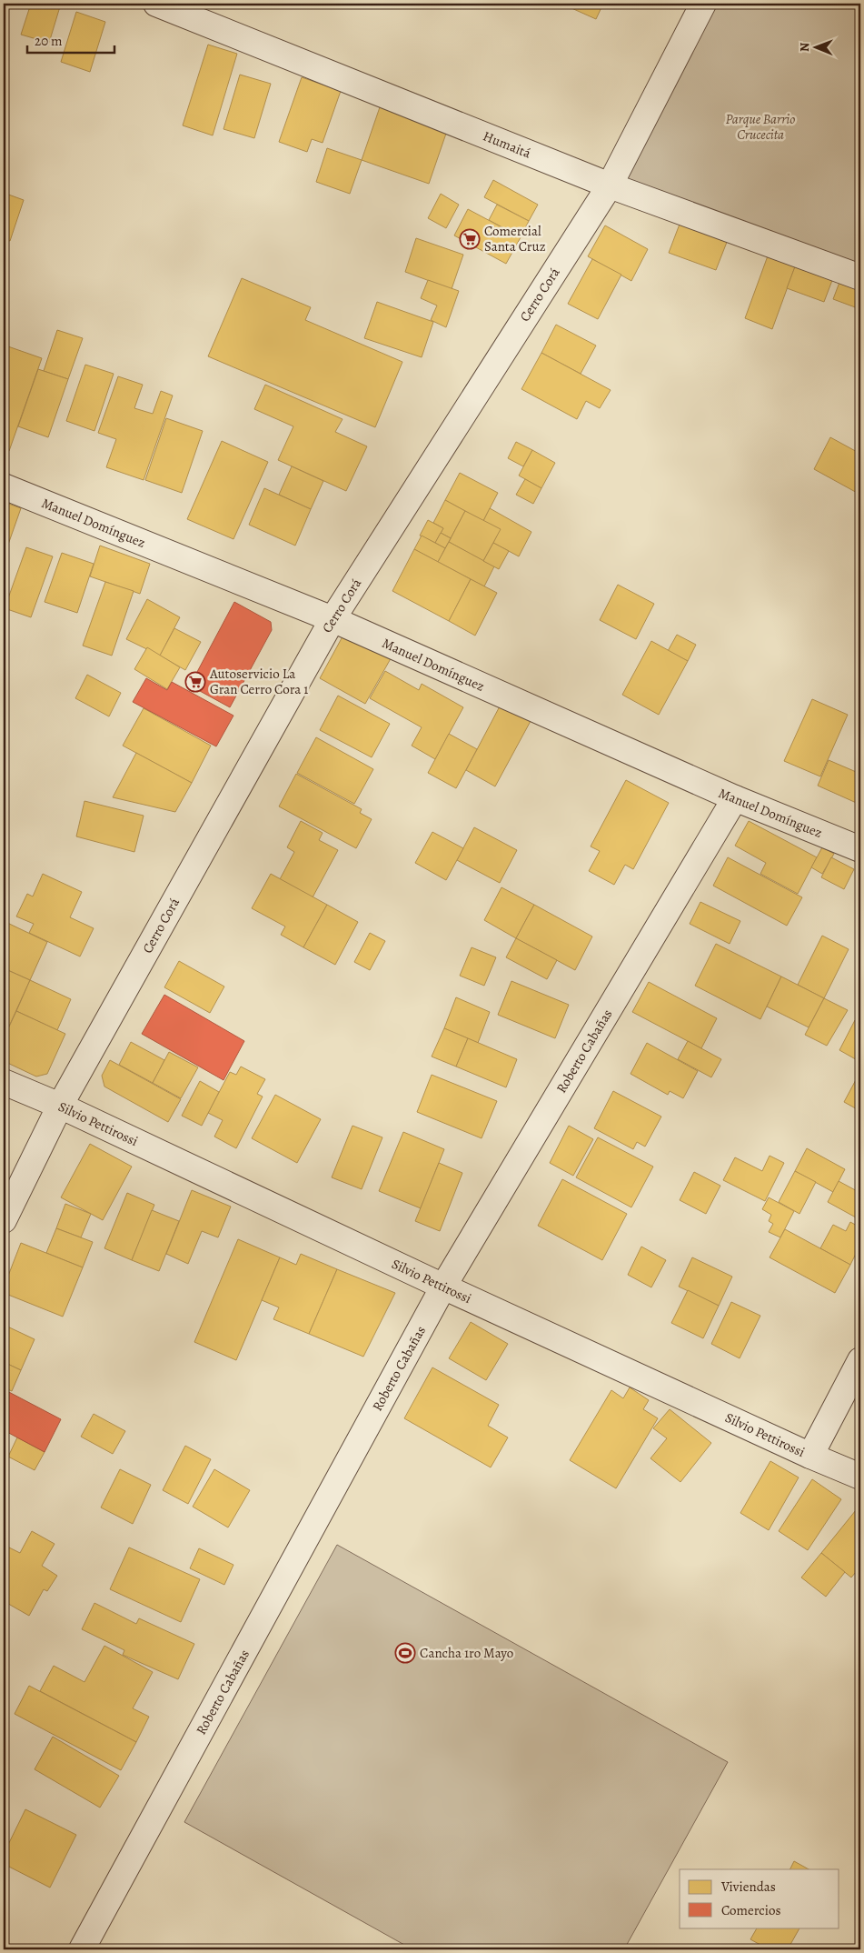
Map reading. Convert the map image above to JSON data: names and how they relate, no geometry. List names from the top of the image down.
{
  "streets": {
    "street": [
      "Humaitá",
      "Cerro Corá",
      "Manuel Domínguez",
      "Roberto Cabañas",
      "Silvio Pettirossi"
    ]
  },
  "crossings": [
    ["Humaitá", "Cerro Corá"],
    ["Cerro Corá", "Manuel Domínguez"],
    ["Cerro Corá", "Silvio Pettirossi"],
    ["Manuel Domínguez", "Roberto Cabañas"],
    ["Roberto Cabañas", "Silvio Pettirossi"]
  ],
  "parks": ["Parque Barrio Crucecita"],
  "places": {
    "supermarket": ["Comercial Santa Cruz", "Autoservicio La Gran Cerro Cora 1"],
    "sports": ["Cancha 1ro Mayo"]
  },
  "legend": ["Viviendas", "Comercios"],
  "scale_bar": "20 m",
  "north": "left"
}
